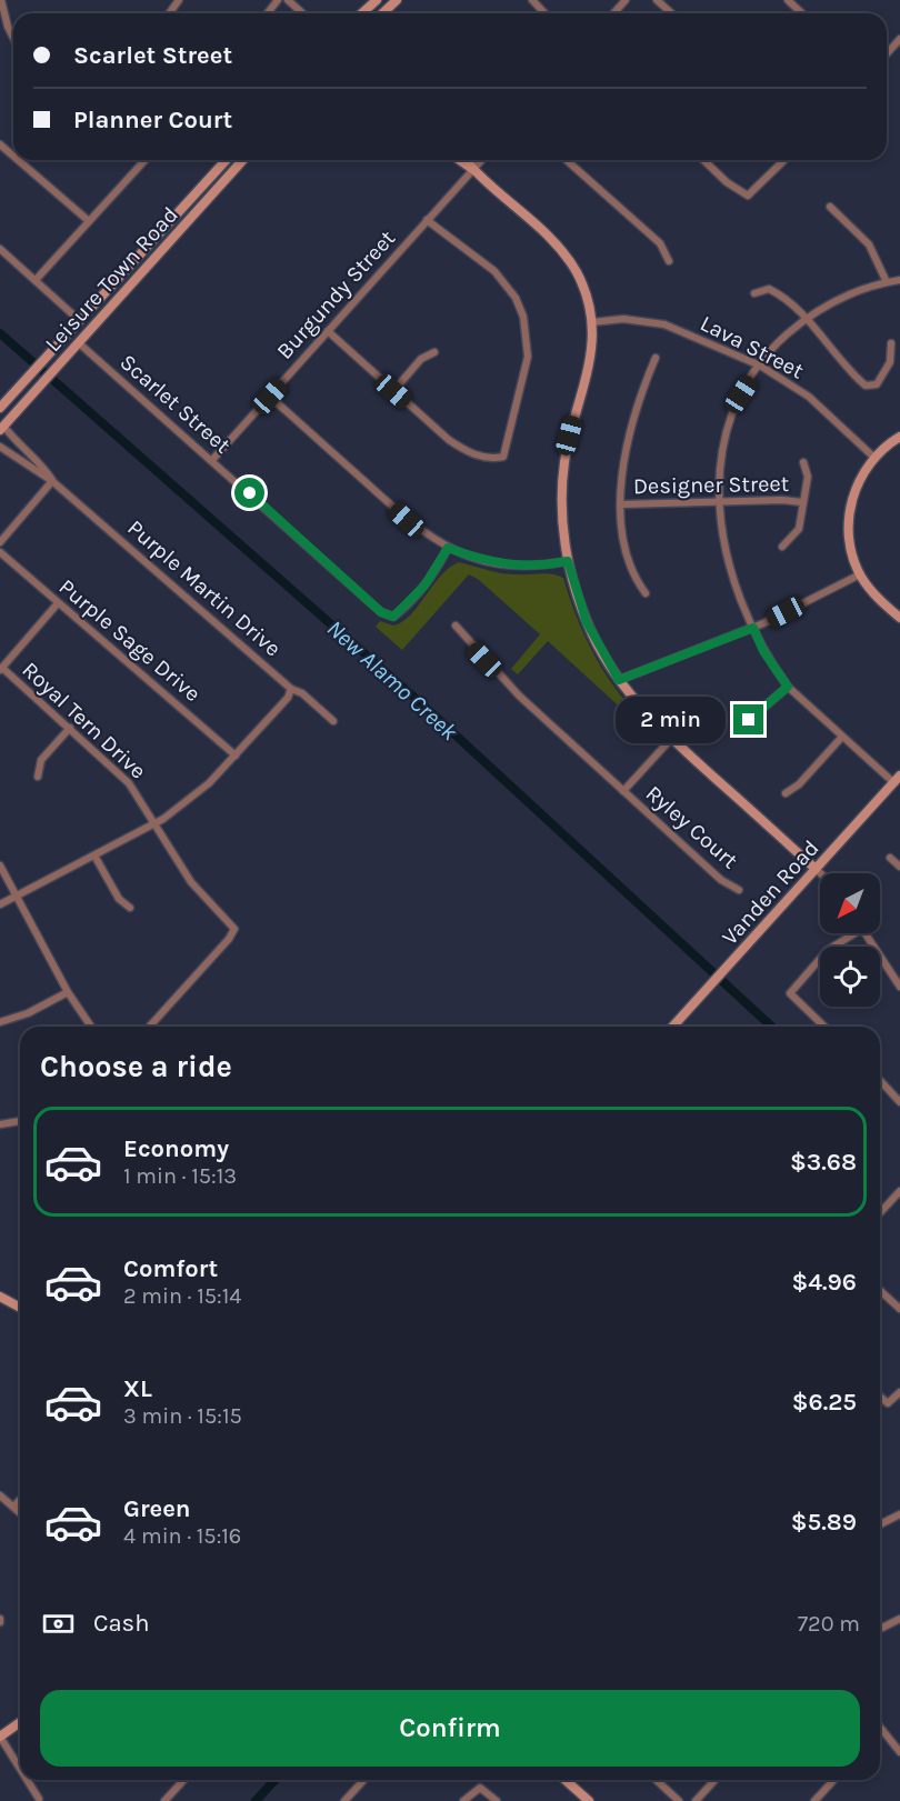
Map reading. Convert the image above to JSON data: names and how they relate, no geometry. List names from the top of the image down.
{
  "streets": {
    "street": [
      "Leisure Town Road",
      "Burgundy Street",
      "Lava Street",
      "Scarlet Street",
      "Designer Street",
      "Purple Martin Drive",
      "Purple Sage Drive",
      "Royal Tern Drive",
      "Ryley Court",
      "Vanden Road"
    ]
  },
  "crossings": [
    ["Leisure Town Road", "Scarlet Street"],
    ["Leisure Town Road", "Purple Martin Drive"],
    ["Burgundy Street", "Scarlet Street"]
  ],
  "water": ["New Alamo Creek"],
  "north": "bottom left",
  "page": {
    "banner": ["Scarlet Street", "Planner Court"],
    "bubble": "2 min",
    "heading": "Choose a ride",
    "list": [
      {
        "name": "Economy",
        "note": "1 min · 15:13",
        "value": "$3.68"
      },
      {
        "name": "Comfort",
        "note": "2 min · 15:14",
        "value": "$4.96"
      },
      {
        "name": "XL",
        "note": "3 min · 15:15",
        "value": "$6.25"
      },
      {
        "name": "Green",
        "note": "4 min · 15:16",
        "value": "$5.89"
      }
    ],
    "pay": ["Cash", "720 m"],
    "buttons": "Confirm"
  }
}
